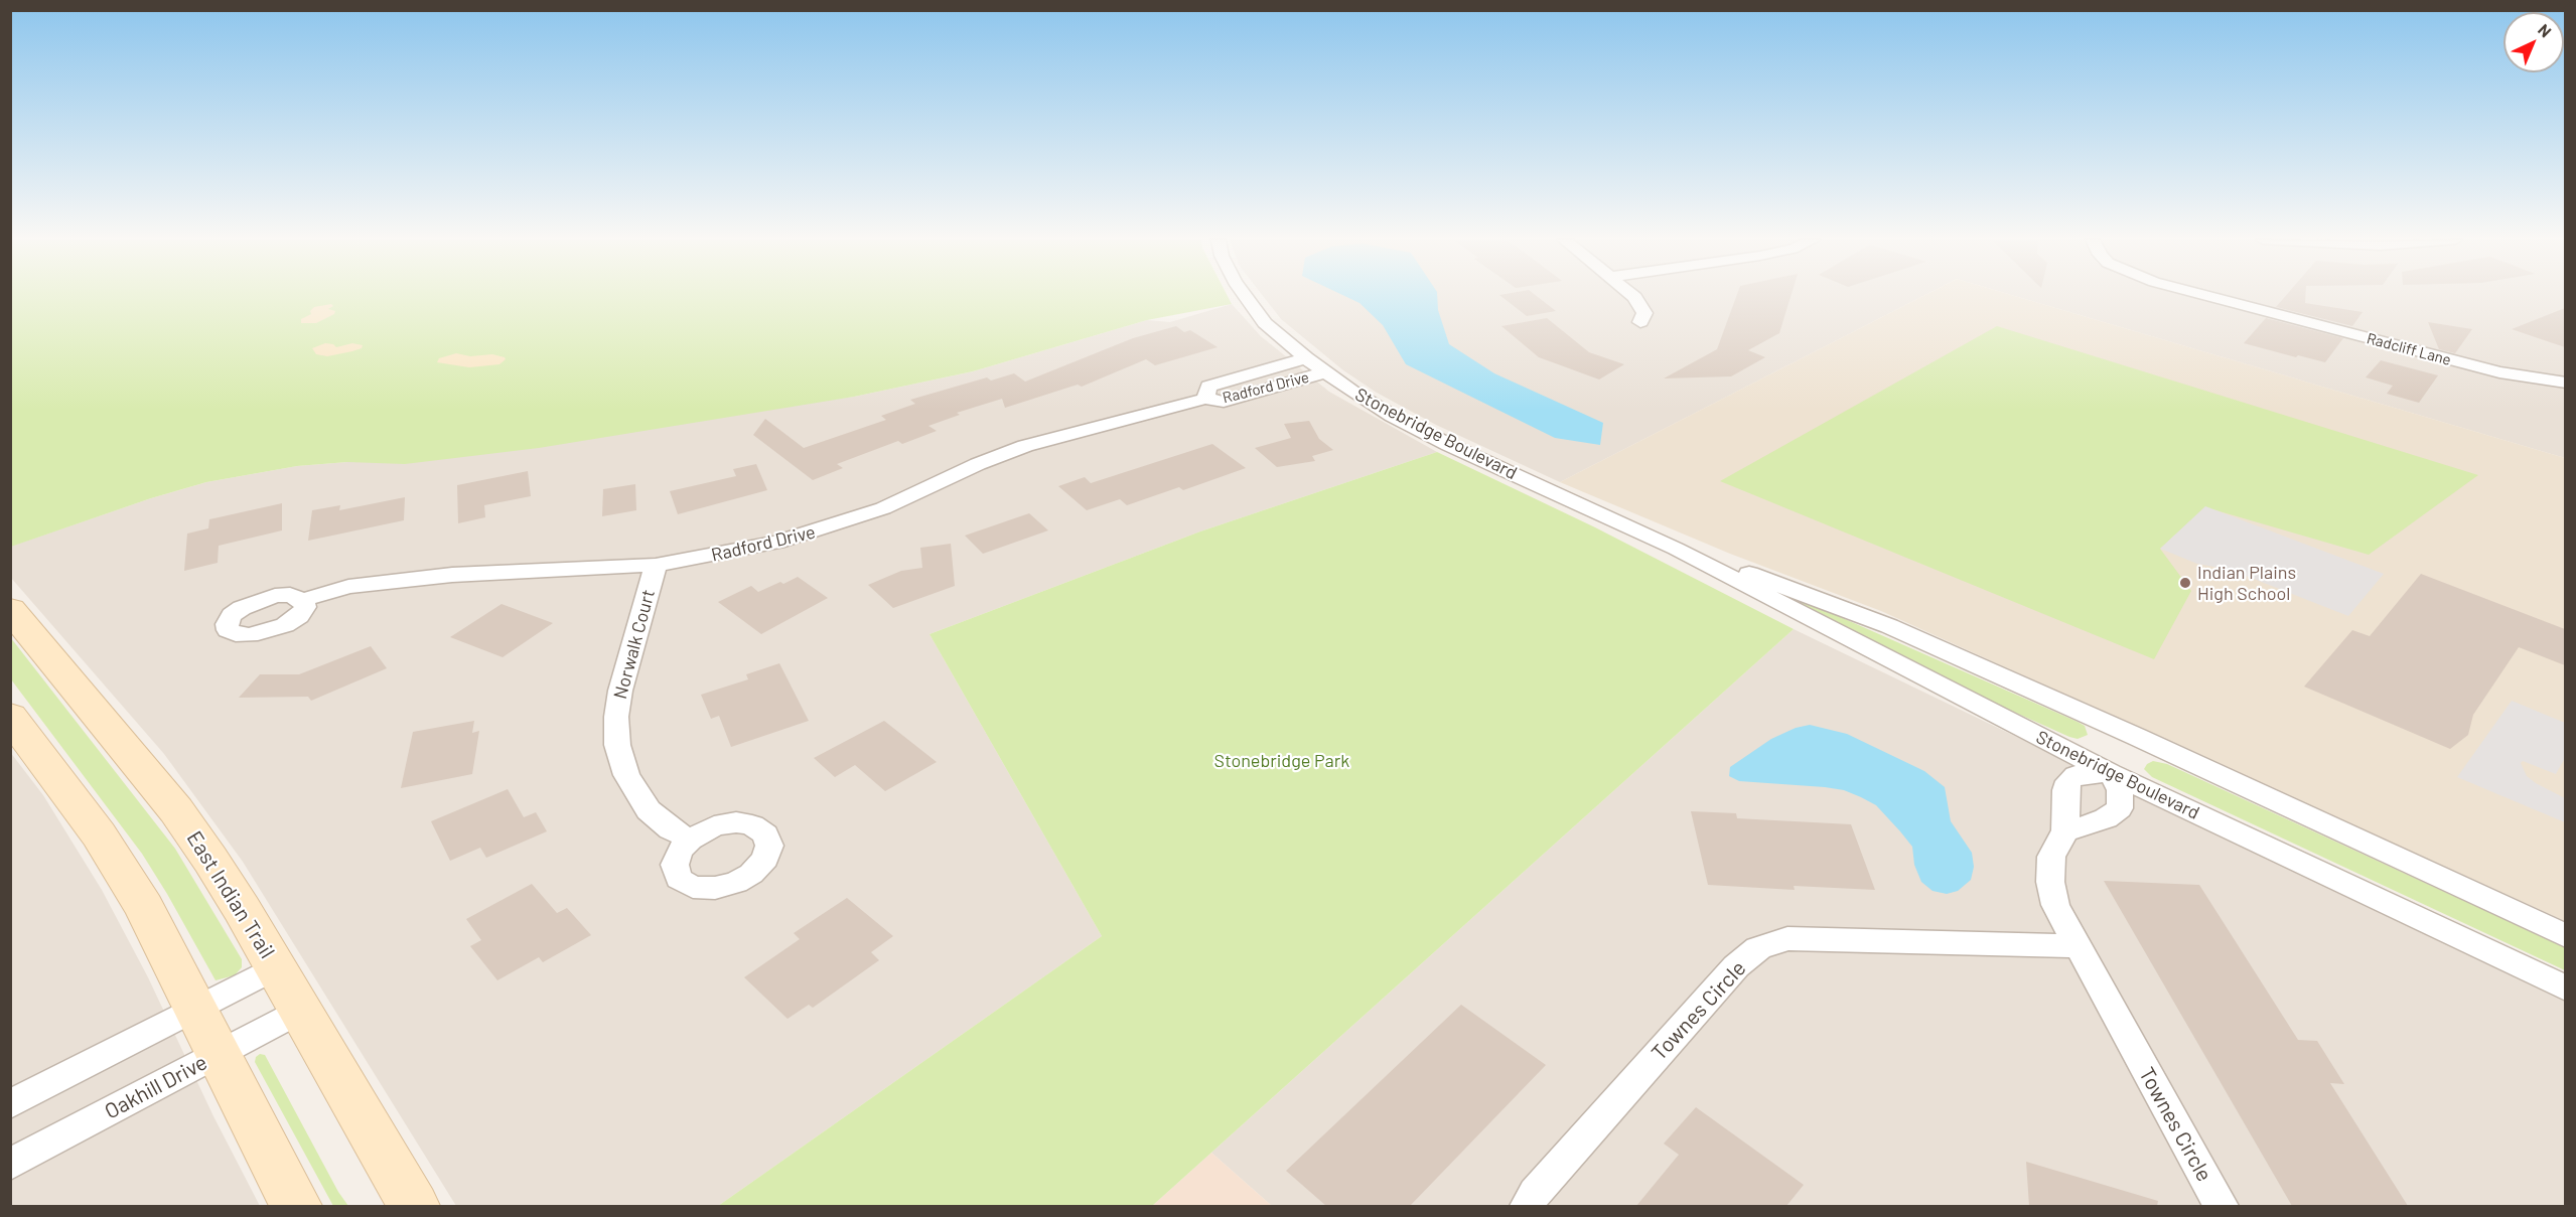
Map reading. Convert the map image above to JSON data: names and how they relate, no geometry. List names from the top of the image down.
{
  "streets": {
    "main road": ["East Indian Trail"],
    "street": [
      "Radcliff Lane",
      "Radford Drive",
      "Stonebridge Boulevard",
      "Norwalk Court",
      "Townes Circle",
      "Oakhill Drive"
    ]
  },
  "crossings": [
    ["Radford Drive", "Stonebridge Boulevard"],
    ["Radford Drive", "Norwalk Court"],
    ["Stonebridge Boulevard", "Townes Circle"],
    ["East Indian Trail", "Oakhill Drive"]
  ],
  "parks": ["Stonebridge Park"],
  "places": ["Indian Plains High School"],
  "north": "top right"
}
